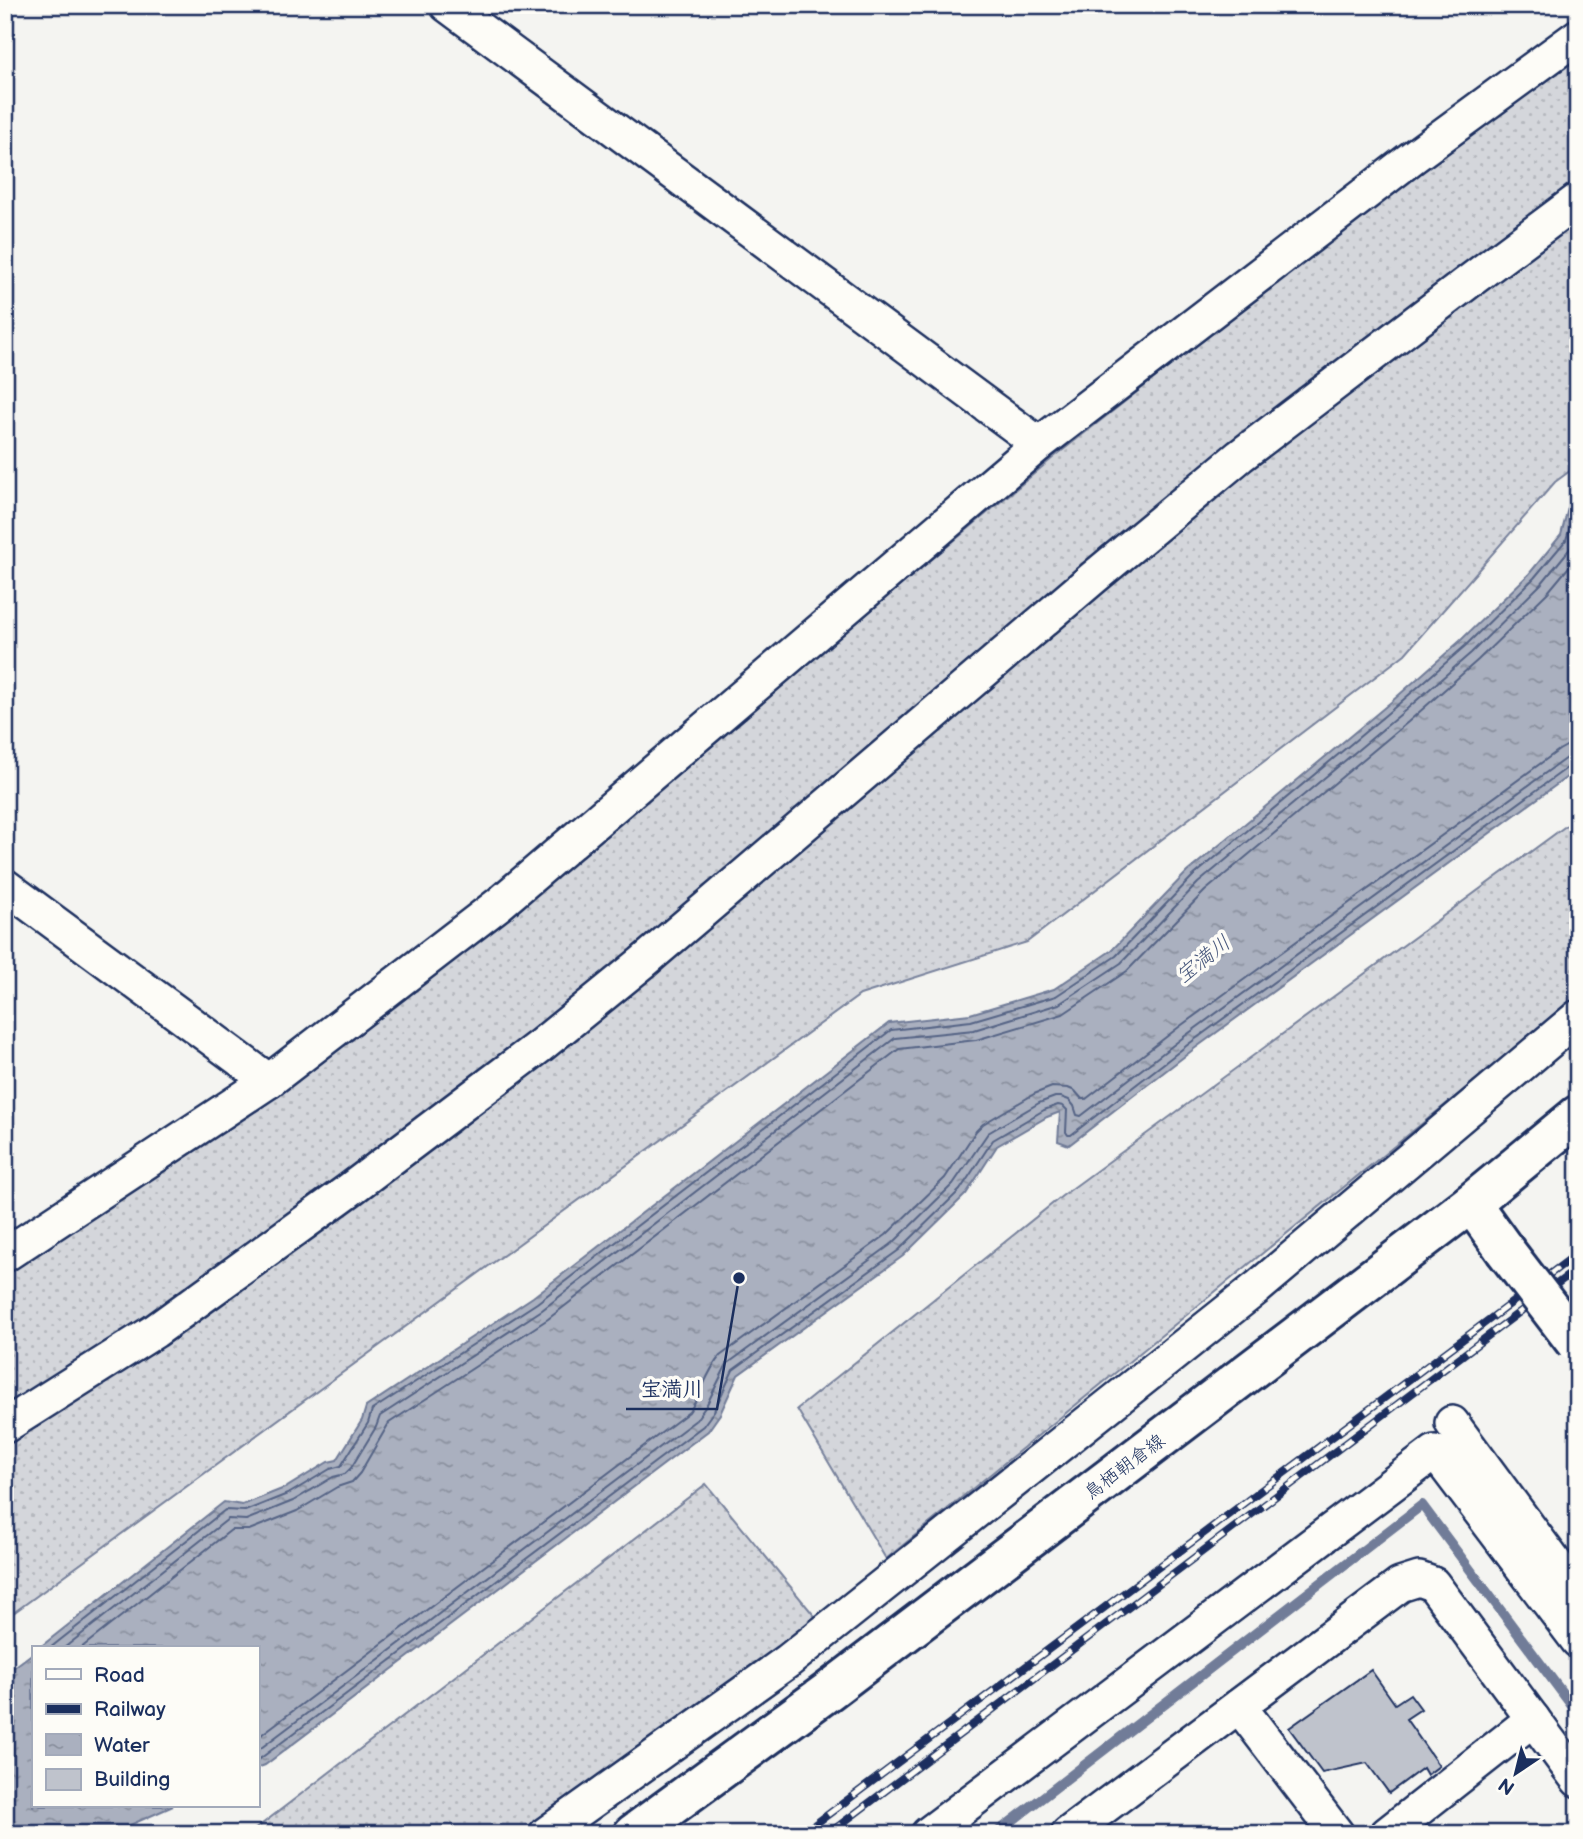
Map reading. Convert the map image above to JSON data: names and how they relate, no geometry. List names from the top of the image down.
{
  "streets": {
    "main road": ["鳥栖朝倉線"]
  },
  "water": ["宝満川"],
  "places": ["宝満川"],
  "legend": [
    "Road",
    "Railway",
    "Water",
    "Building"
  ],
  "north": "bottom left"
}
